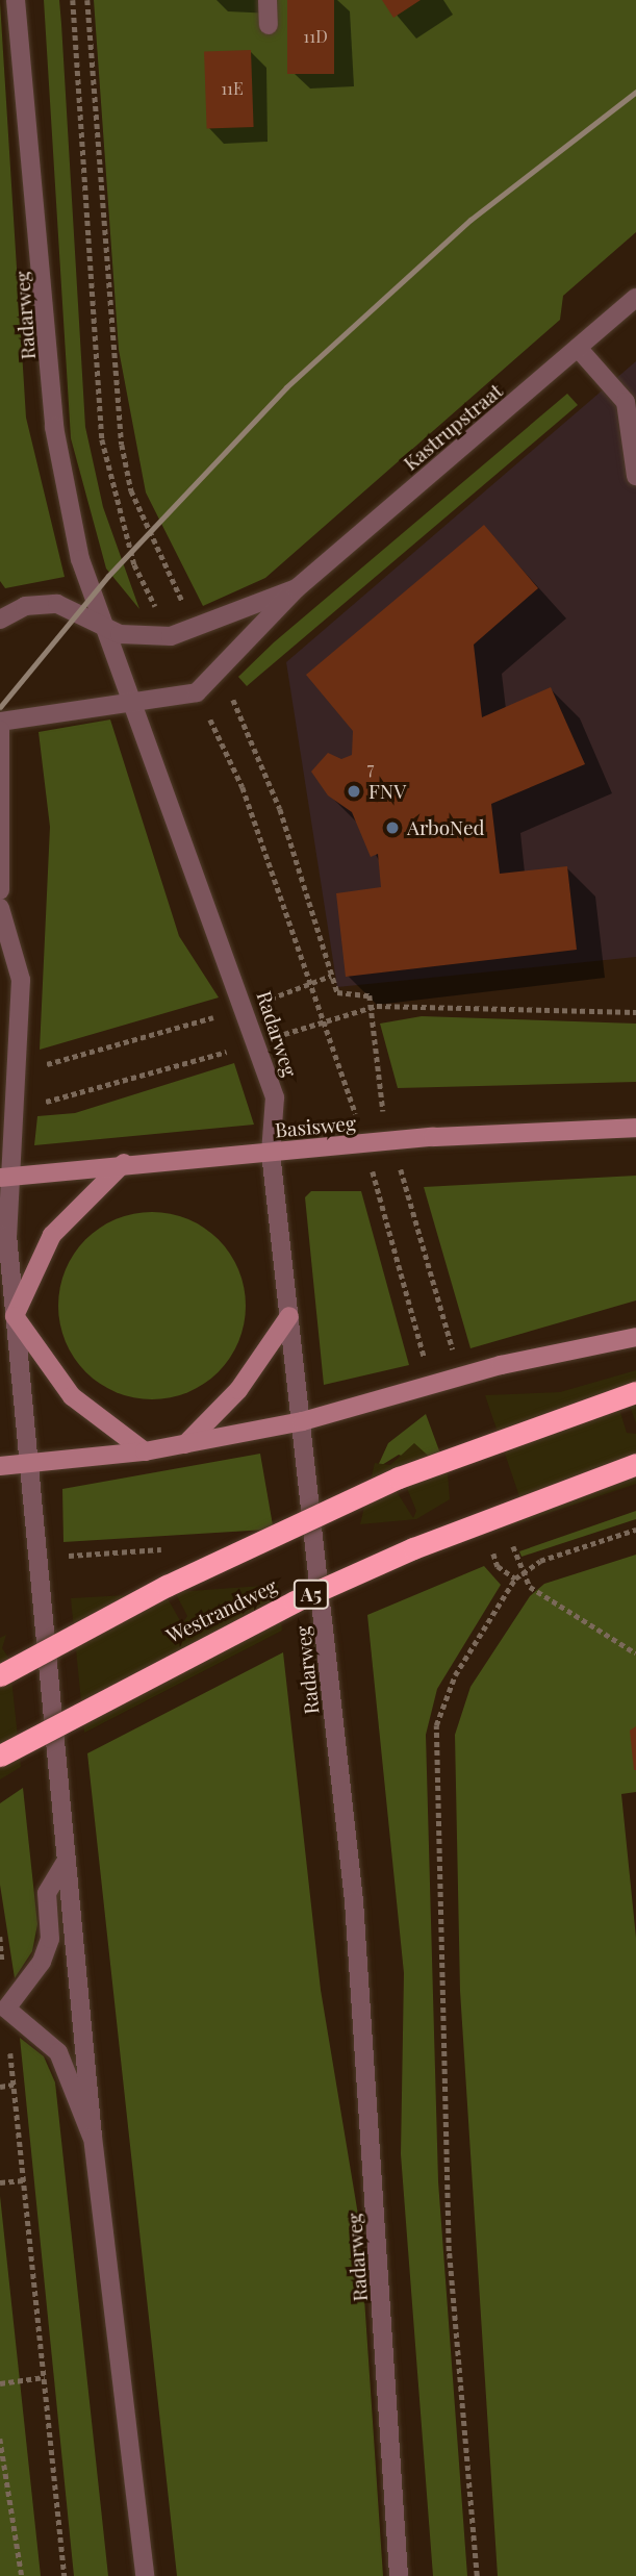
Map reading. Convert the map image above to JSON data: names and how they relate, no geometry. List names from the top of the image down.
{
  "streets": {
    "highway": ["A5", "Westrandweg"],
    "main road": ["Basisweg"],
    "street": ["Radarweg", "Kastrupstraat"]
  },
  "crossings": [
    ["Radarweg", "Kastrupstraat"],
    ["Radarweg", "Basisweg"]
  ],
  "places": ["FNV", "ArboNed"],
  "house_numbers": ["11D", "11E", "7"]
}
